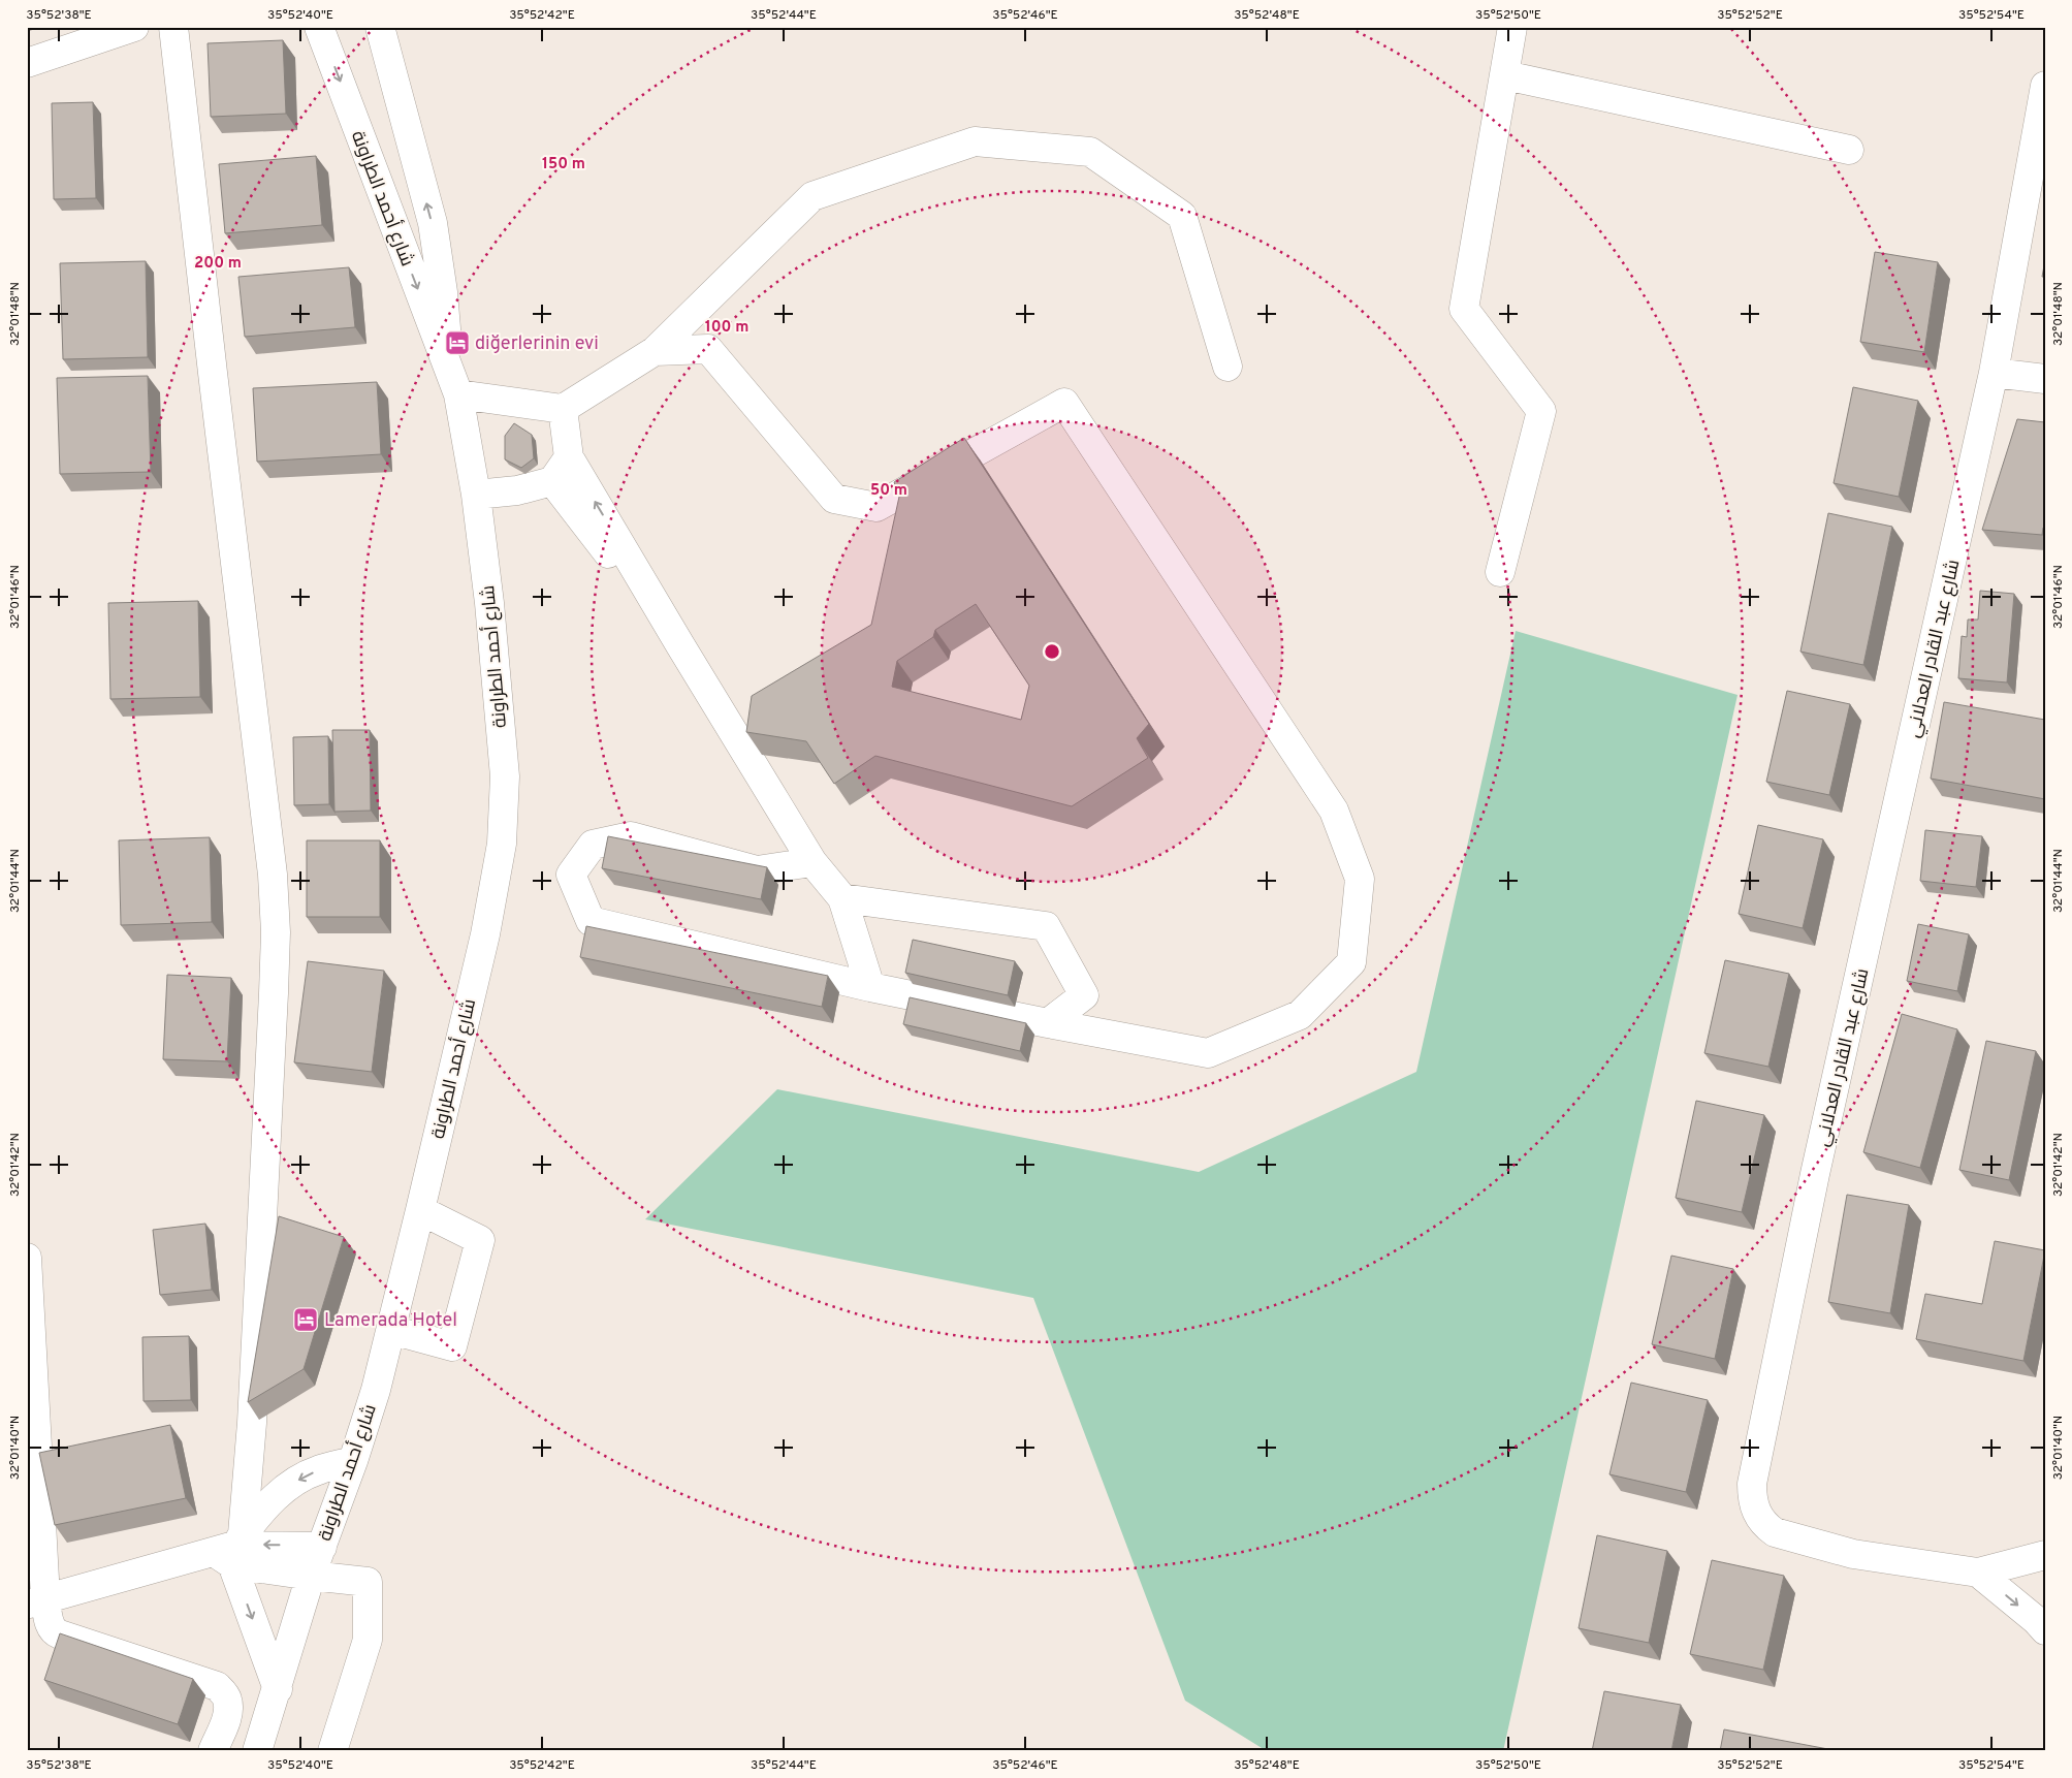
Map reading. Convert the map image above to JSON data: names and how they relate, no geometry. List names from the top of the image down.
{
  "streets": {
    "street": ["شارع أحمد الطراونة", "شارع عبد القادر العدلاني"]
  },
  "places": {
    "hotel": ["diğerlerinin evi", "Lamerada Hotel"]
  },
  "coordinates": [
    "35°52'38\"E",
    "35°52'40\"E",
    "35°52'42\"E",
    "35°52'44\"E",
    "35°52'46\"E",
    "35°52'48\"E",
    "35°52'50\"E",
    "35°52'52\"E",
    "35°52'54\"E",
    "32°01'48\"N",
    "32°01'46\"N",
    "32°01'44\"N",
    "32°01'42\"N",
    "32°01'40\"N"
  ],
  "rings": [
    "150 m",
    "200 m",
    "100 m",
    "50 m"
  ]
}
